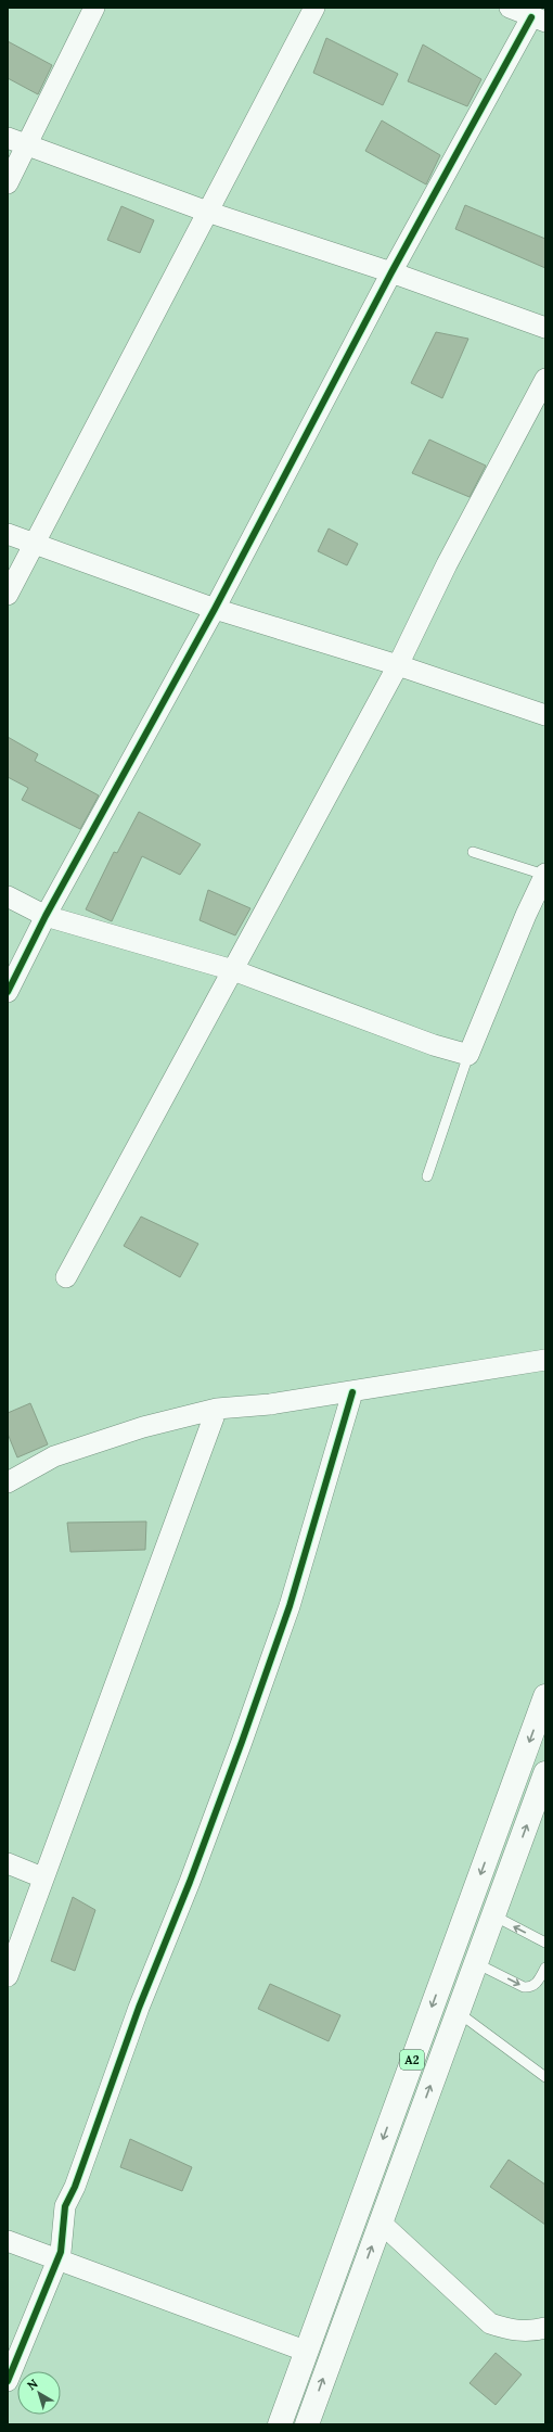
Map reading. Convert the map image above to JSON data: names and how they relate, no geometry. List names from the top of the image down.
{
  "streets": {
    "highway": ["A2"]
  },
  "north": "top left"
}
